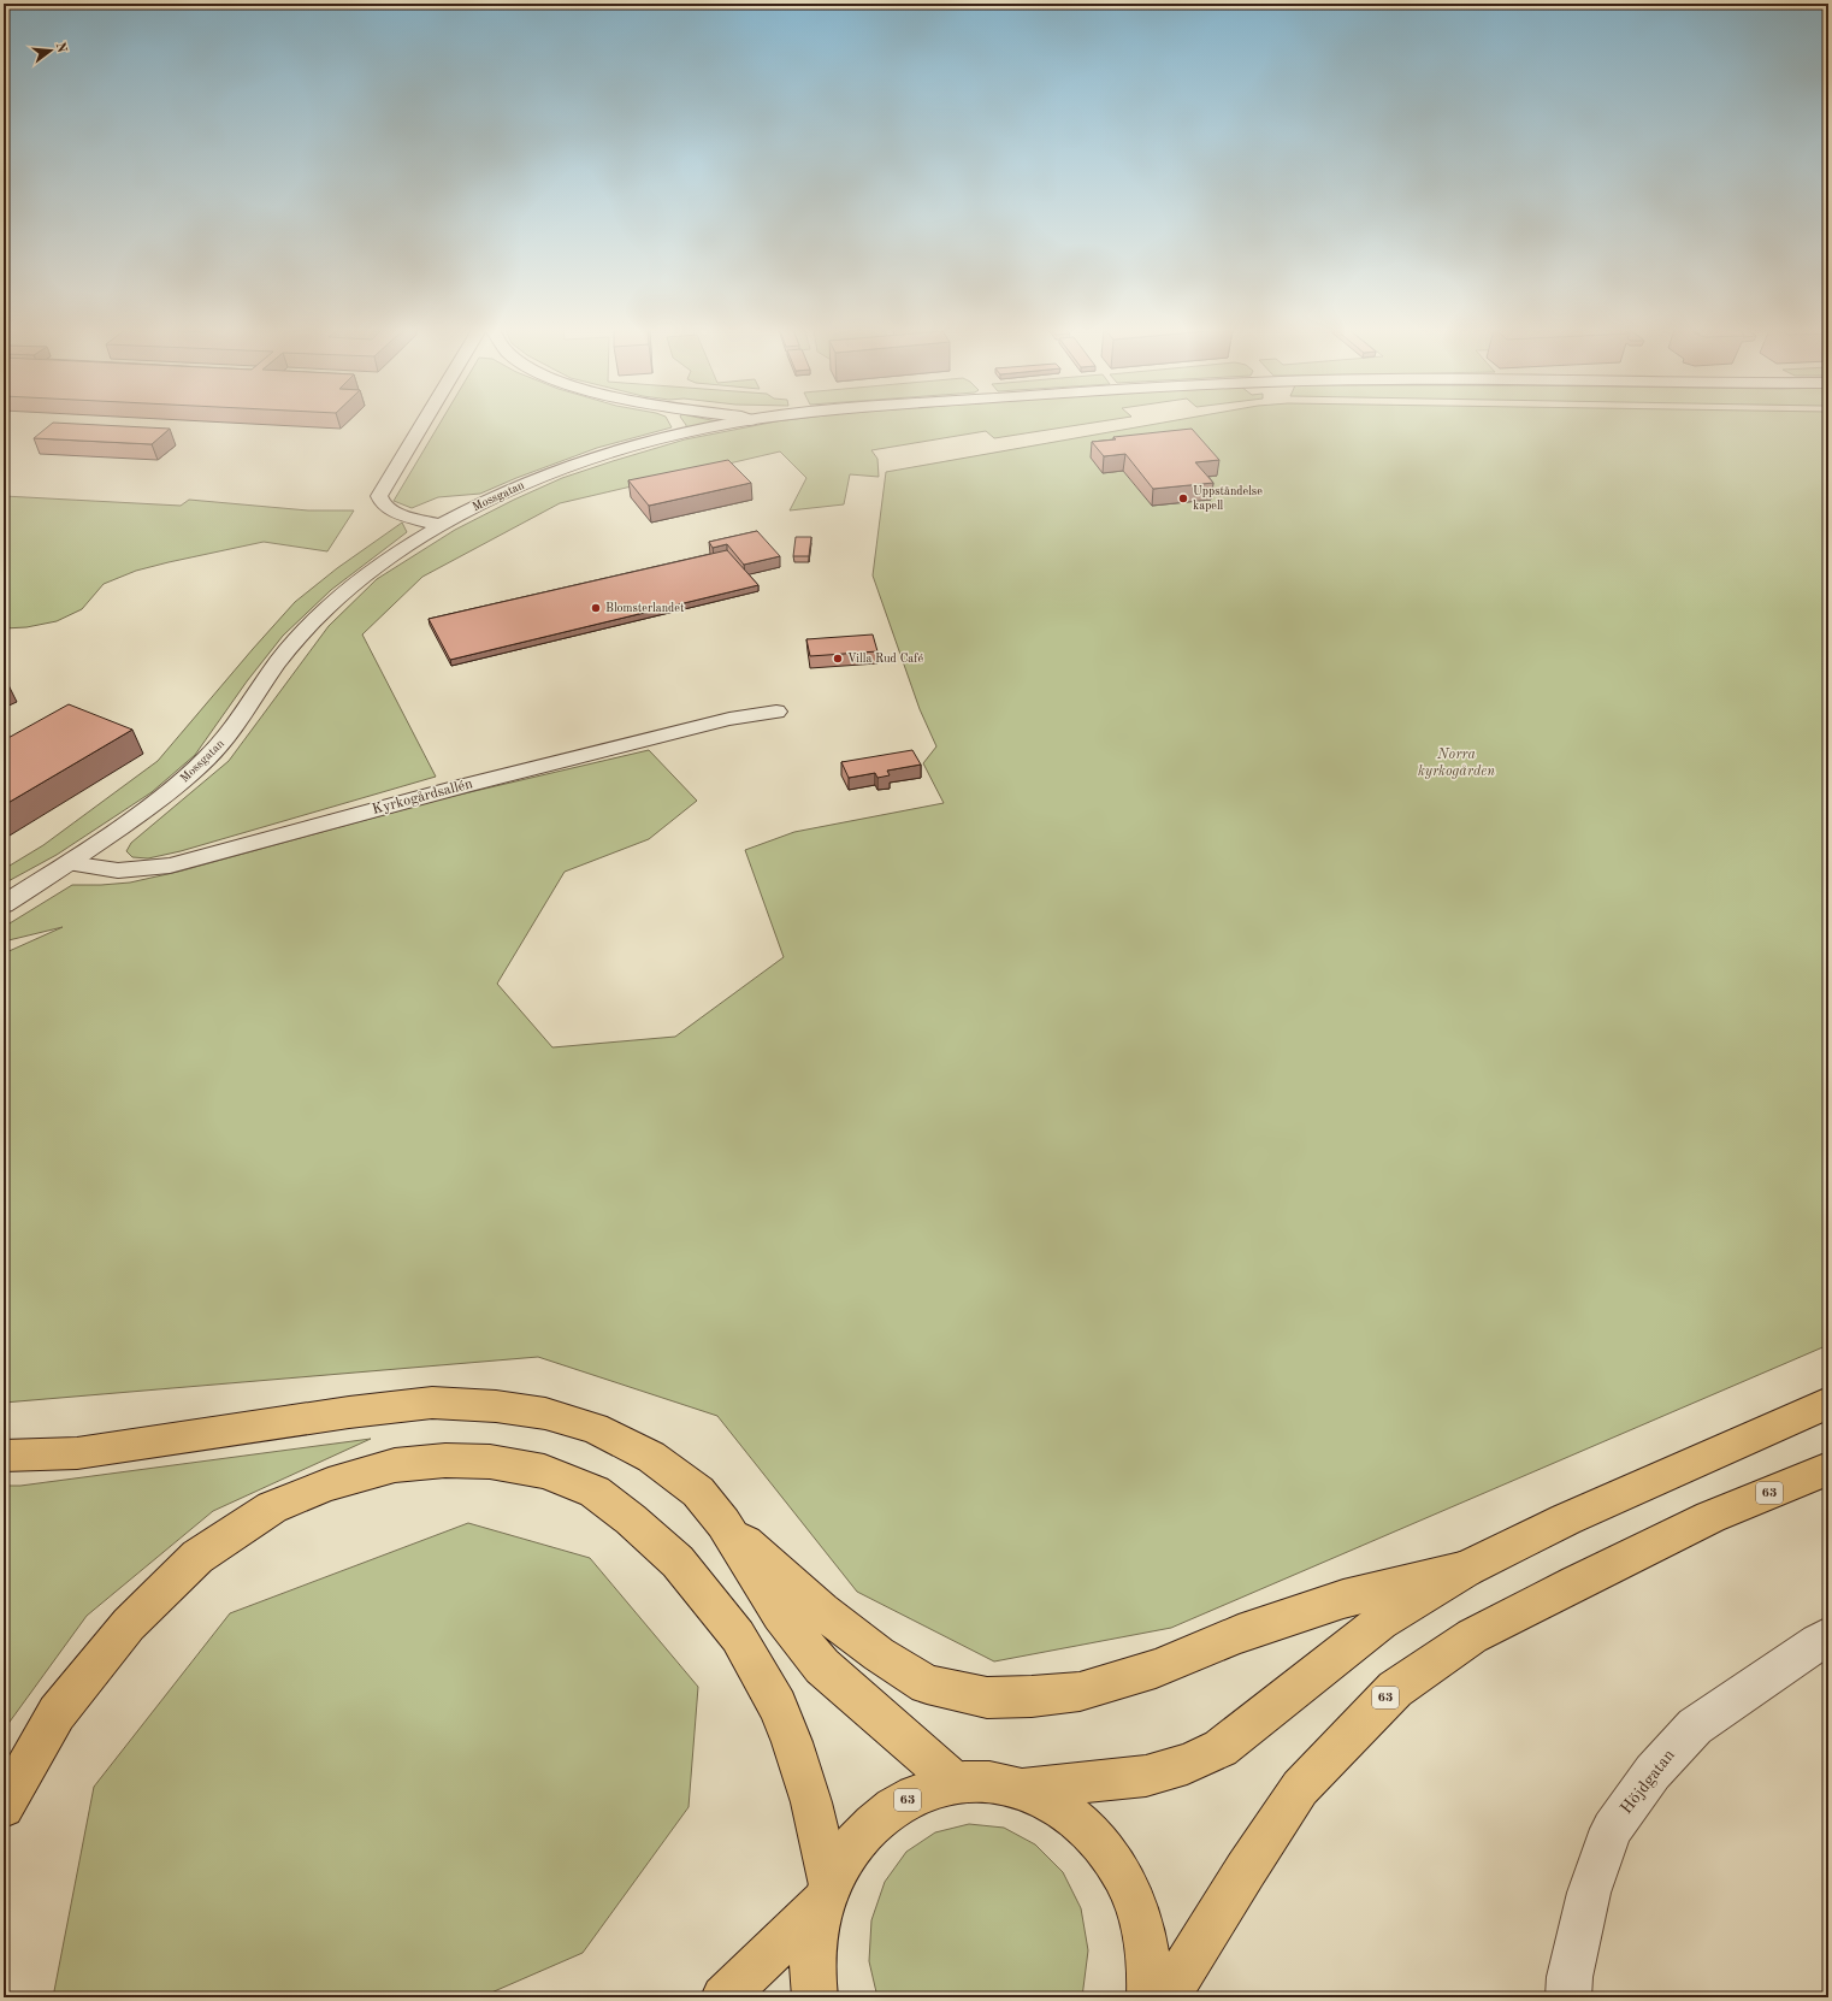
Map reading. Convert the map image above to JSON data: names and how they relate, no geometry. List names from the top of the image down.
{
  "streets": {
    "main road": ["63"],
    "street": ["Mossgatan", "Kyrkogårdsallén", "Höjdgatan"]
  },
  "crossings": [
    ["Mossgatan", "Kyrkogårdsallén"]
  ],
  "parks": ["Norra kyrkogården"],
  "places": ["Uppståndelse kapell", "Blomsterlandet", "Villa Rud Café"],
  "north": "right"
}
